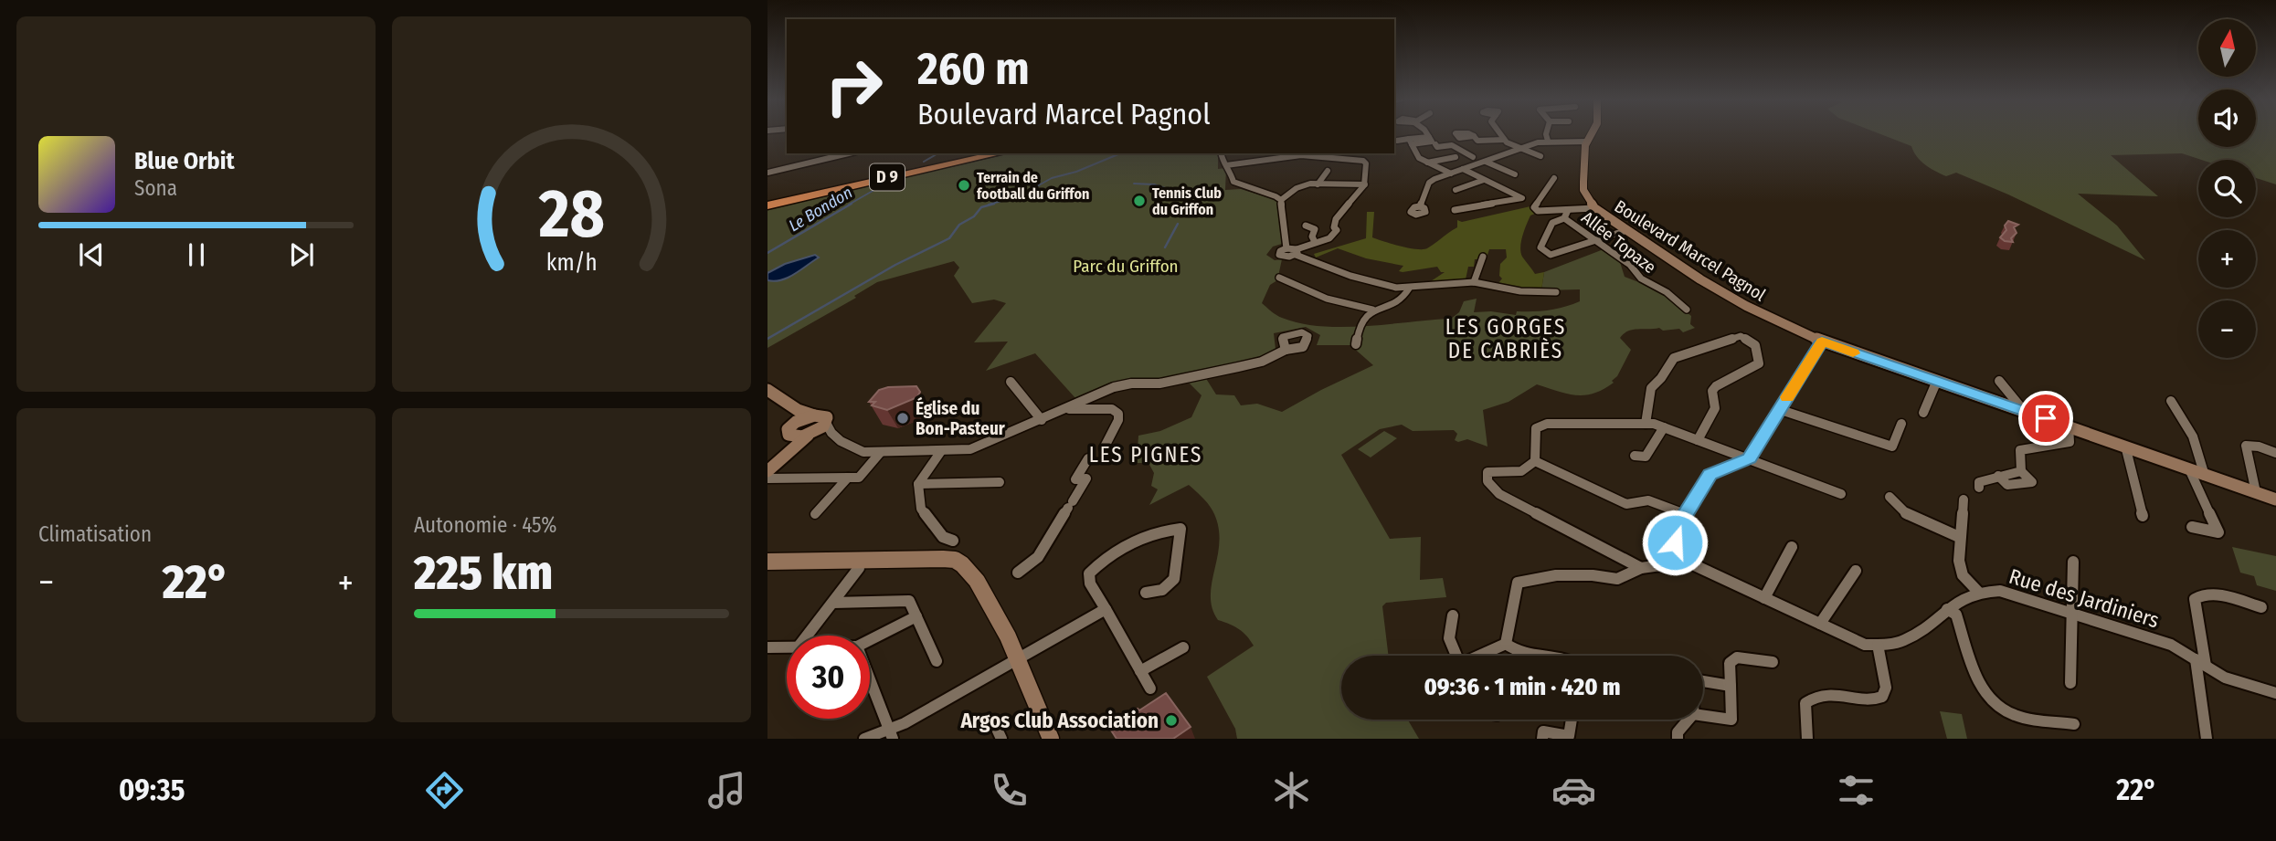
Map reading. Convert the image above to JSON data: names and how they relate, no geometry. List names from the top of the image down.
{
  "streets": {
    "highway": ["D 9"],
    "street": ["Allée Topaze", "Boulevard Marcel Pagnol", "Rue des Jardiniers"]
  },
  "districts": ["LES GORGES DE CABRIÈS", "LES PIGNES"],
  "water": ["Le Bondon"],
  "parks": ["Parc du Griffon"],
  "places": [
    "Terrain de football du Griffon",
    "Tennis Club du Griffon",
    "Église du Bon-Pasteur",
    "Argos Club Association"
  ],
  "north": "top",
  "page": {
    "map_buttons": ["+", "−"],
    "turn": ["260 m", "Boulevard Marcel Pagnol"],
    "song": ["Blue Orbit", "Sona"],
    "tile": [
      "Climatisation",
      ["Autonomie · 45%", "225 km"]
    ],
    "heat": ["−", "22°", "+"],
    "limit": "30",
    "trip": "09:36 · 1 min · 420 m",
    "tabs": ["09:35", "22°"],
    "gauge": ["28", "km/h"]
  }
}
